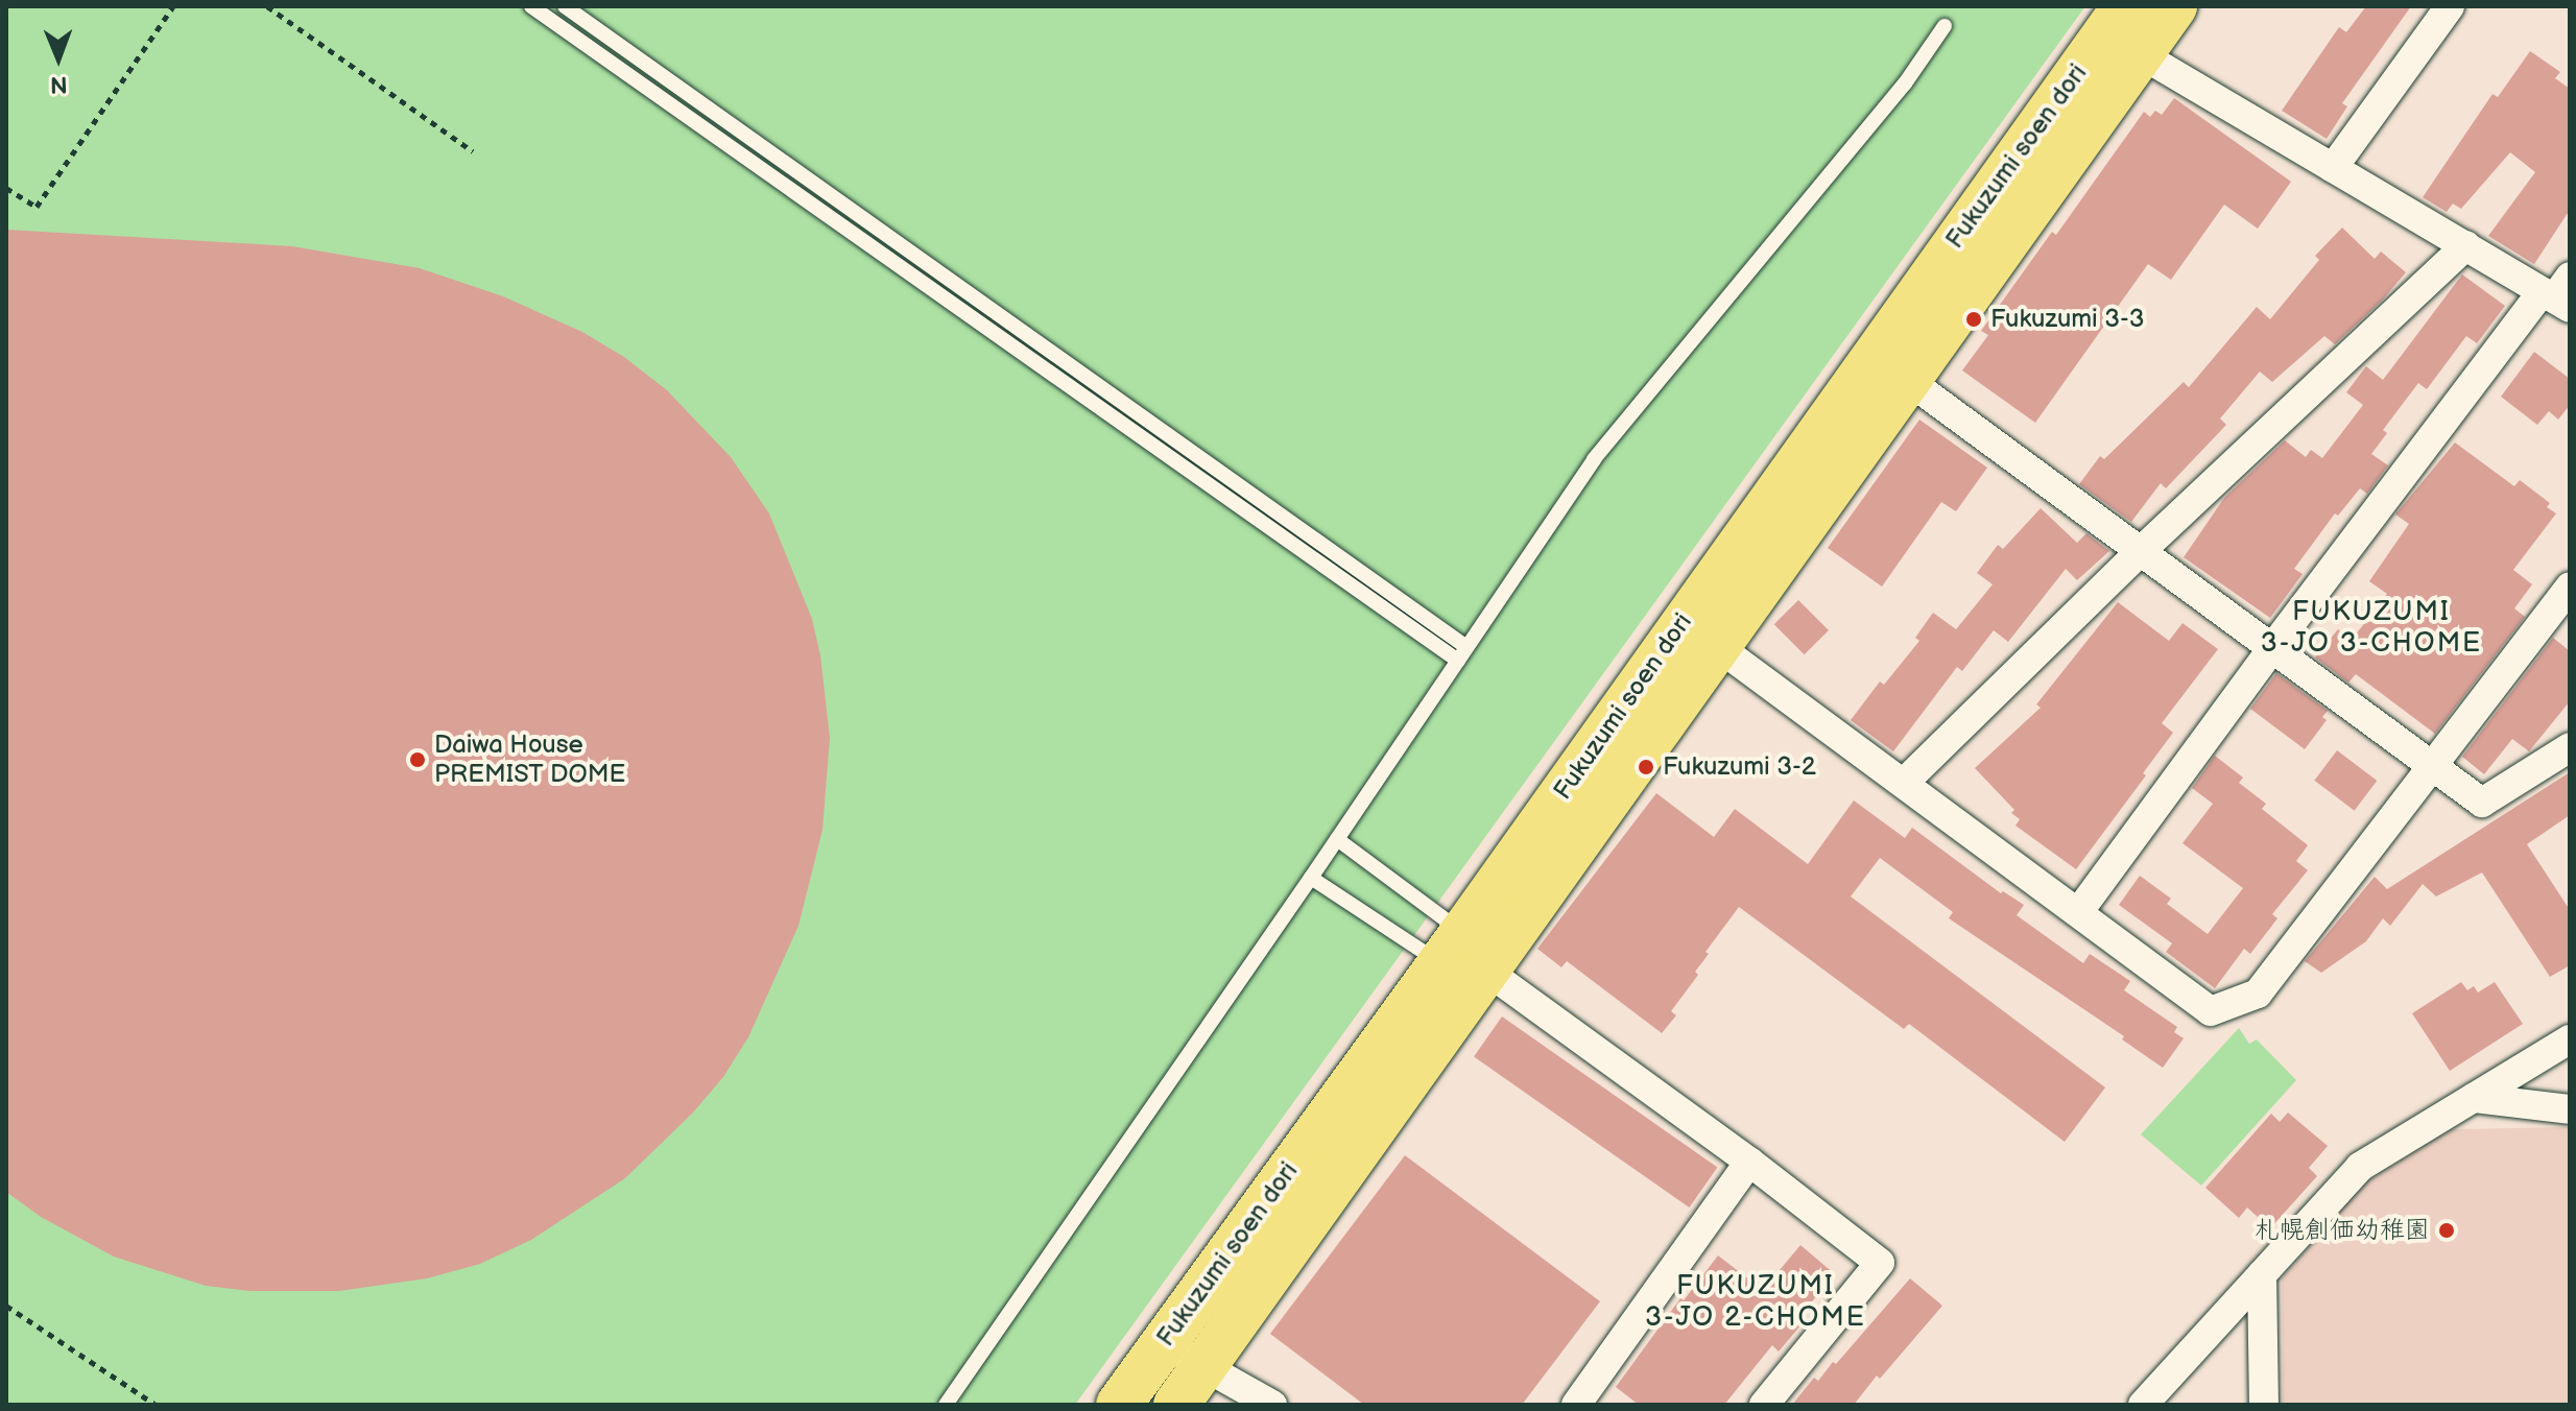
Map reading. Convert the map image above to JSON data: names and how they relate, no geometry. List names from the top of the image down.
{
  "streets": {
    "main road": ["Fukuzumi soen dori"]
  },
  "districts": ["FUKUZUMI 3-JO 3-CHOME", "FUKUZUMI 3-JO 2-CHOME"],
  "places": [
    "Fukuzumi 3-3",
    "Daiwa House PREMIST DOME",
    "Fukuzumi 3-2",
    "札幌創価幼稚園"
  ],
  "north": "bottom"
}
